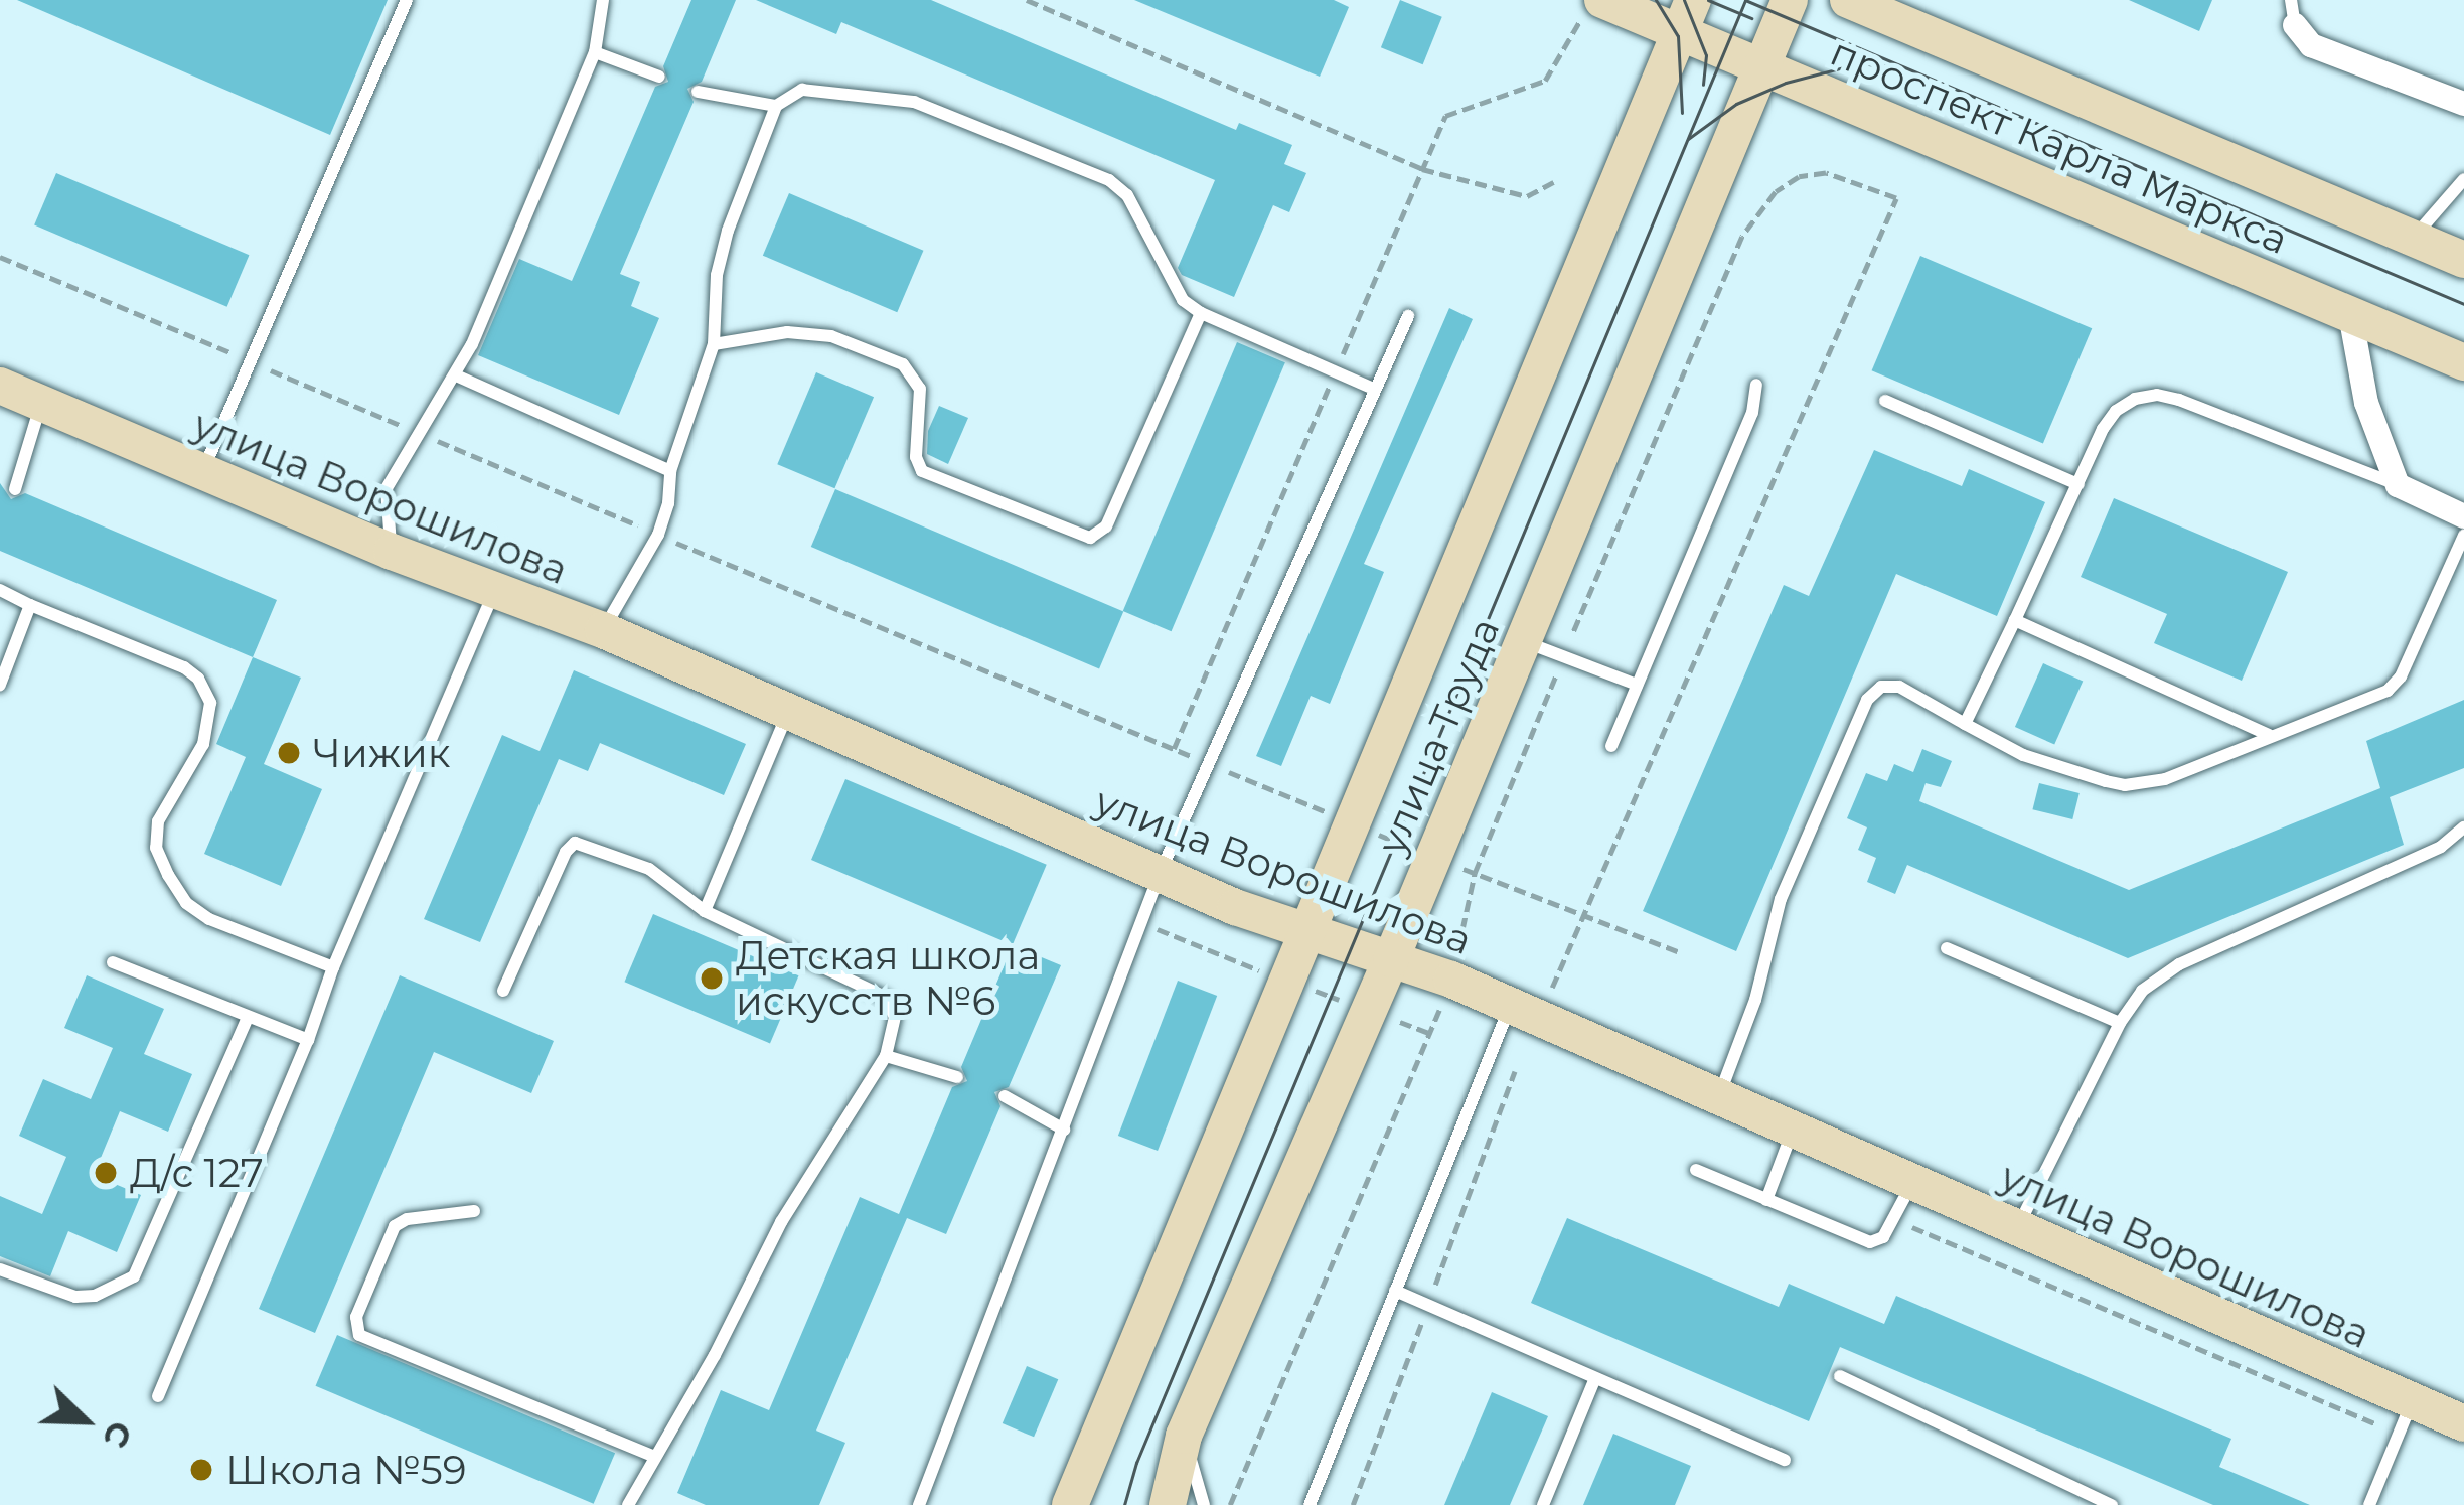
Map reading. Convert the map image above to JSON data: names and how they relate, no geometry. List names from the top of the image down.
{
  "streets": {
    "main road": ["проспект Карла Маркса", "улица Ворошилова", "улица Труда"]
  },
  "crossings": [
    ["проспект Карла Маркса", "улица Труда"],
    ["улица Ворошилова", "улица Труда"]
  ],
  "places": [
    "Чижик",
    "Детская школа искусств №6",
    "Д/с 127",
    "Школа №59"
  ],
  "north": "bottom right"
}
